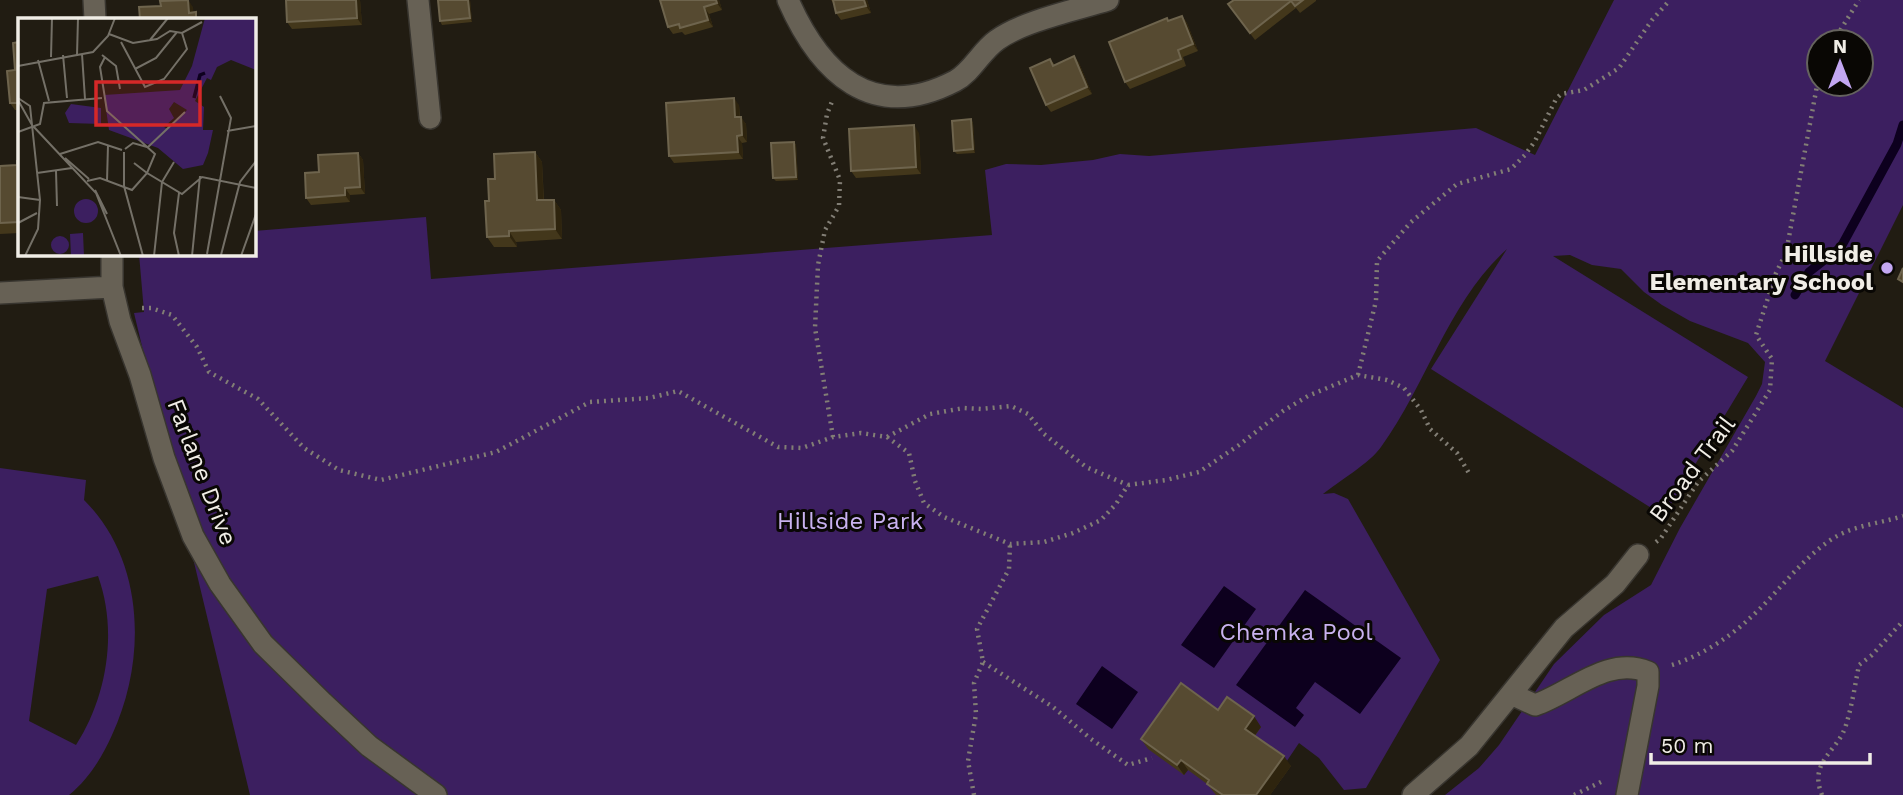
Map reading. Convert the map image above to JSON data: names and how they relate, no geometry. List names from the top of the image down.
{
  "streets": {
    "street": ["Farlane Drive"],
    "path": ["Broad Trail"]
  },
  "parks": ["Hillside Park", "Chemka Pool"],
  "places": ["Hillside Elementary School"],
  "scale_bar": "50 m",
  "north": "top"
}
